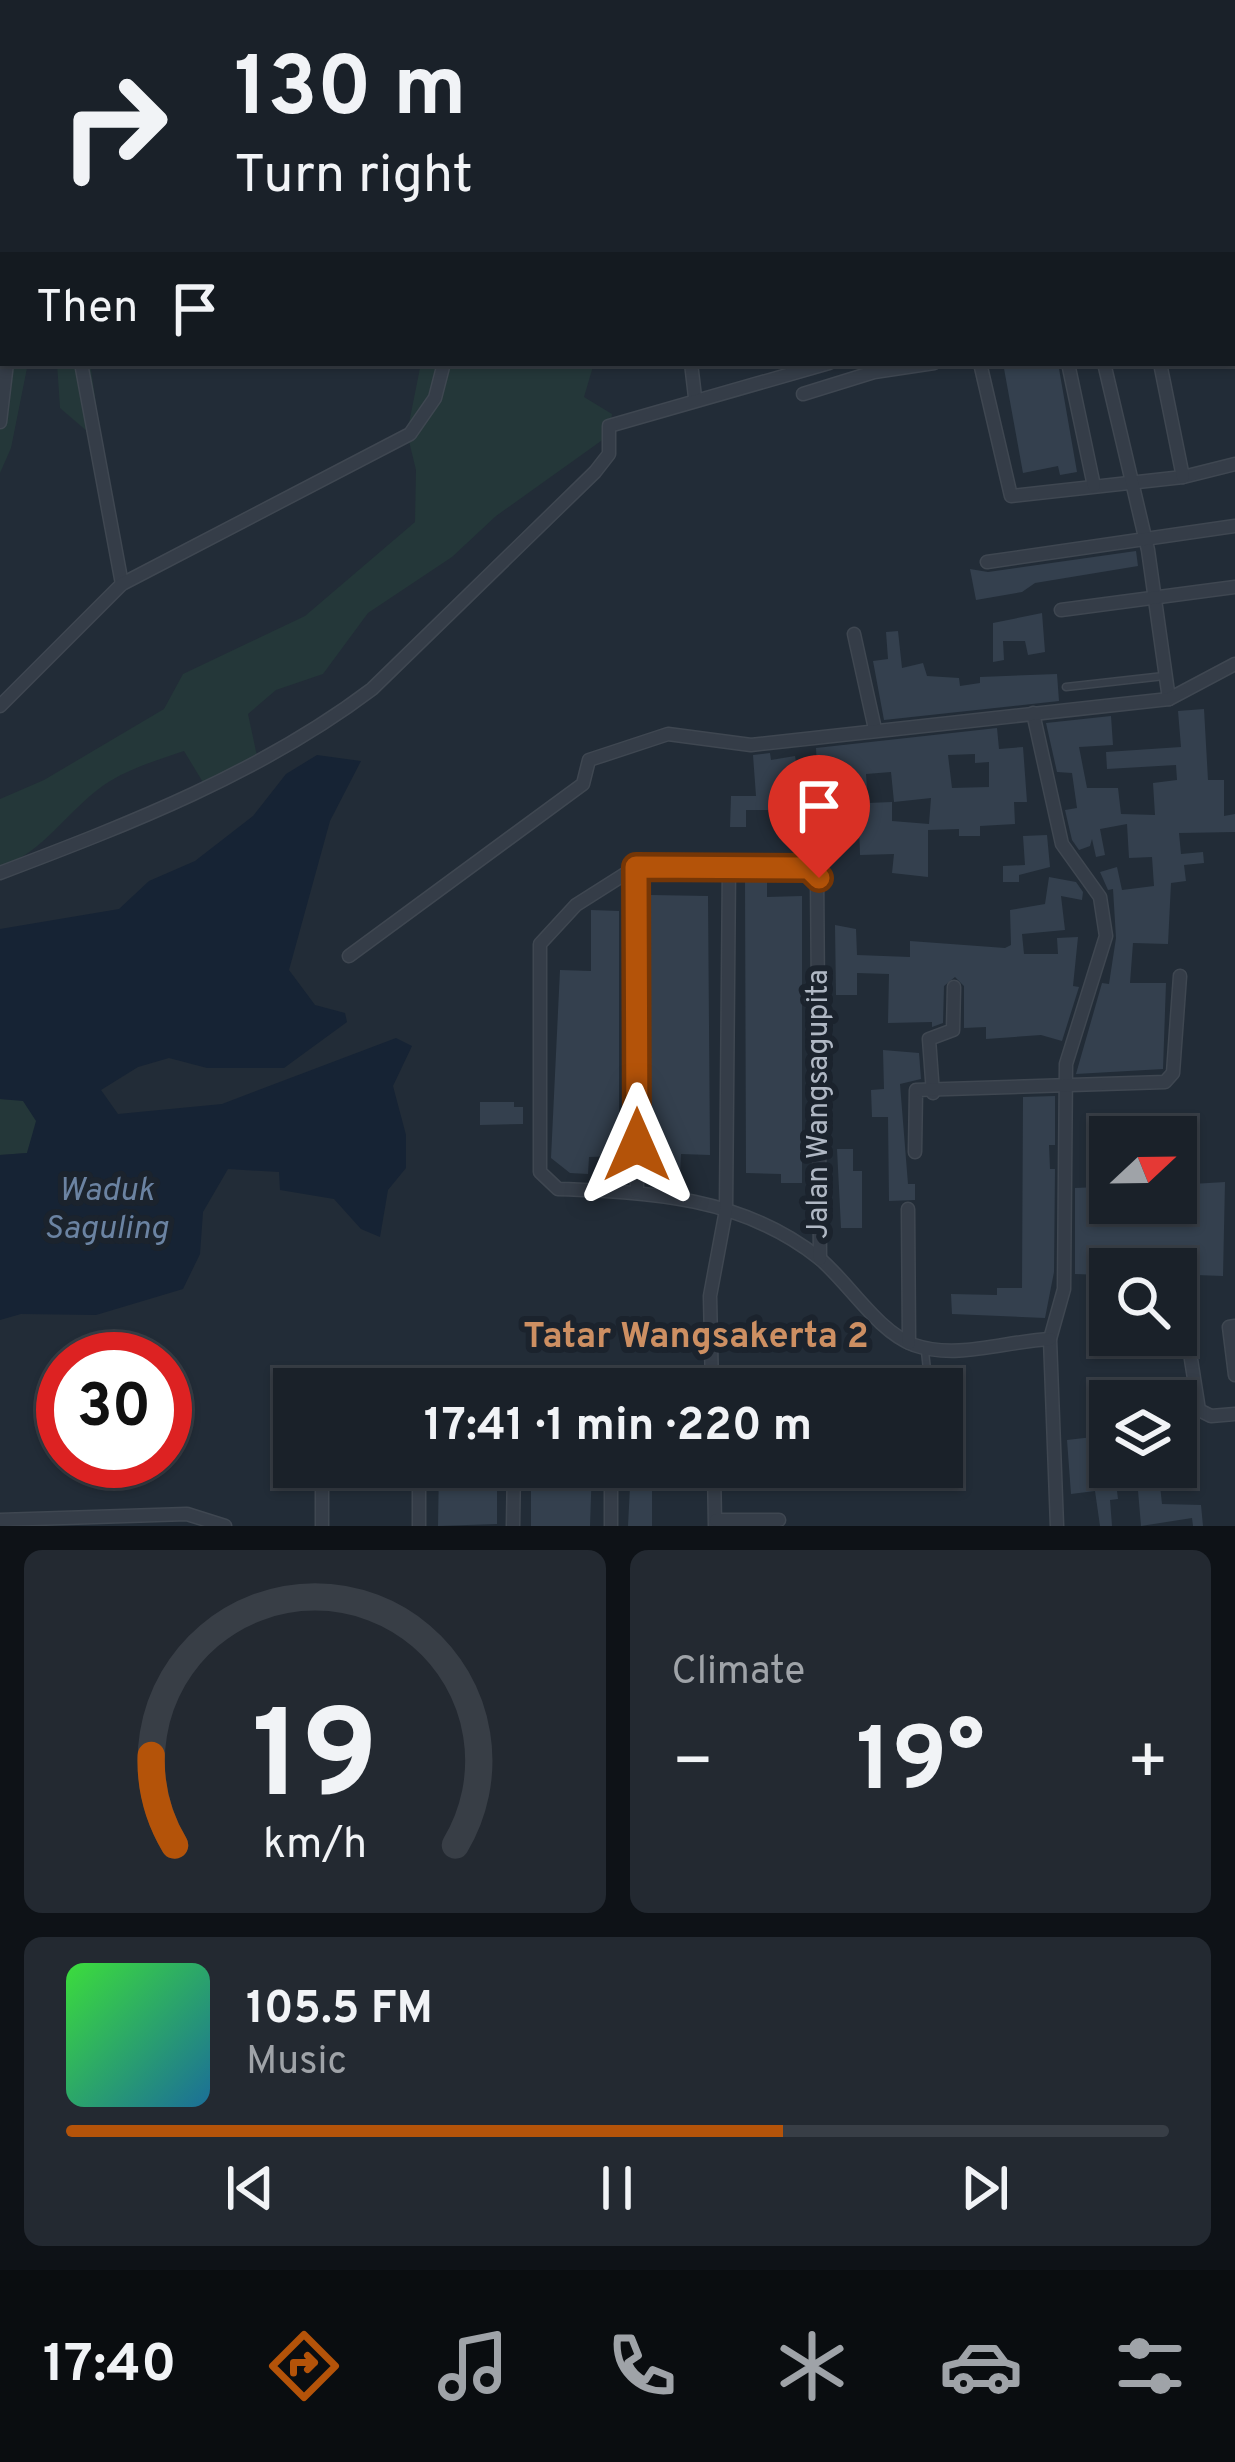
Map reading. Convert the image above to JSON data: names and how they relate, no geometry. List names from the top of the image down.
{
  "streets": {
    "street": ["Jalan Wangsagupita"]
  },
  "districts": ["Tatar Wangsakerta 2"],
  "water": ["Waduk Saguling"],
  "north": "right",
  "page": {
    "turn": ["130 m", "Turn right"],
    "then": "Then",
    "limit": "30",
    "trip": "17:41 · 1 min · 220 m",
    "tile": "Climate",
    "heat": ["−", "19°", "+"],
    "song": ["105.5 FM", "Music"],
    "tabs": "17:40",
    "gauge": ["19", "km/h"]
  }
}
